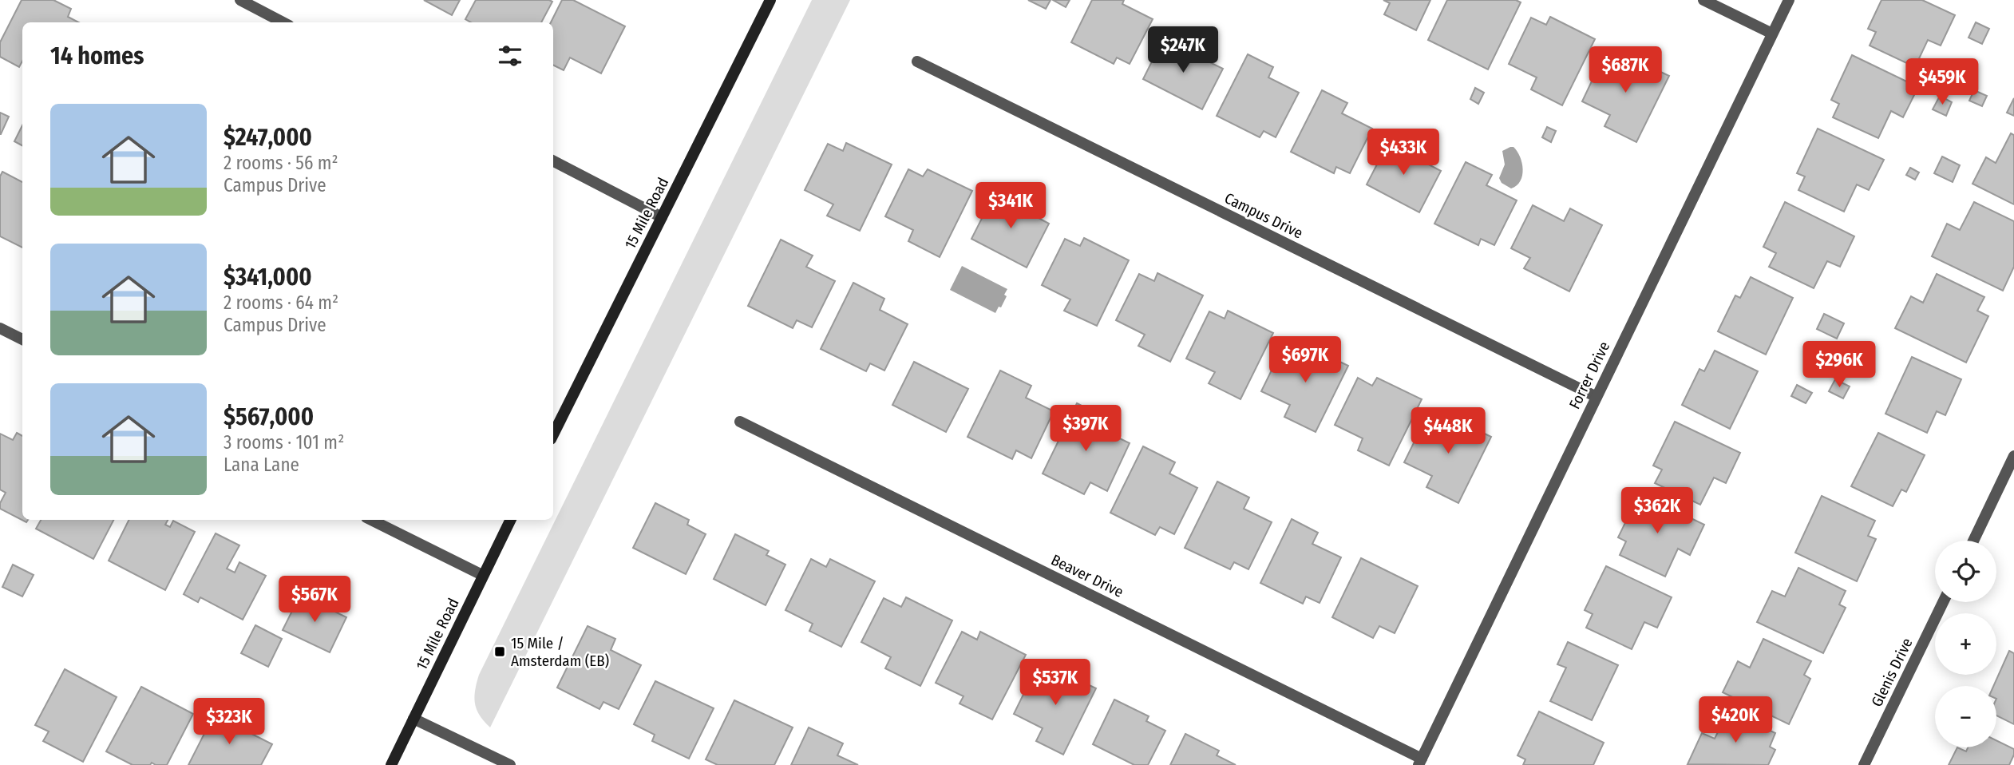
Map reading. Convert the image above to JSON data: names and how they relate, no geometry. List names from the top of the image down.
{
  "streets": {
    "main road": ["15 Mile Road"],
    "street": [
      "Campus Drive",
      "Forrer Drive",
      "Beaver Drive",
      "Glenis Drive"
    ]
  },
  "crossings": [
    ["Campus Drive", "Forrer Drive"],
    ["Forrer Drive", "Beaver Drive"]
  ],
  "places": {
    "transit": ["15 Mile / Amsterdam (EB)"]
  },
  "page": {
    "heading": "14 homes",
    "price": [
      "$247K",
      "$687K",
      "$459K",
      "$433K",
      "$341K",
      "$697K",
      "$296K",
      "$397K",
      "$448K",
      "$362K",
      "$567K",
      "$537K",
      "$420K",
      "$323K"
    ],
    "list": [
      {
        "name": "$247,000",
        "note": "2 rooms · 56 m² · Campus Drive"
      },
      {
        "name": "$341,000",
        "note": "2 rooms · 64 m² · Campus Drive"
      },
      {
        "name": "$567,000",
        "note": "3 rooms · 101 m² · Lana Lane"
      }
    ],
    "map_buttons": ["+", "−"]
  }
}
